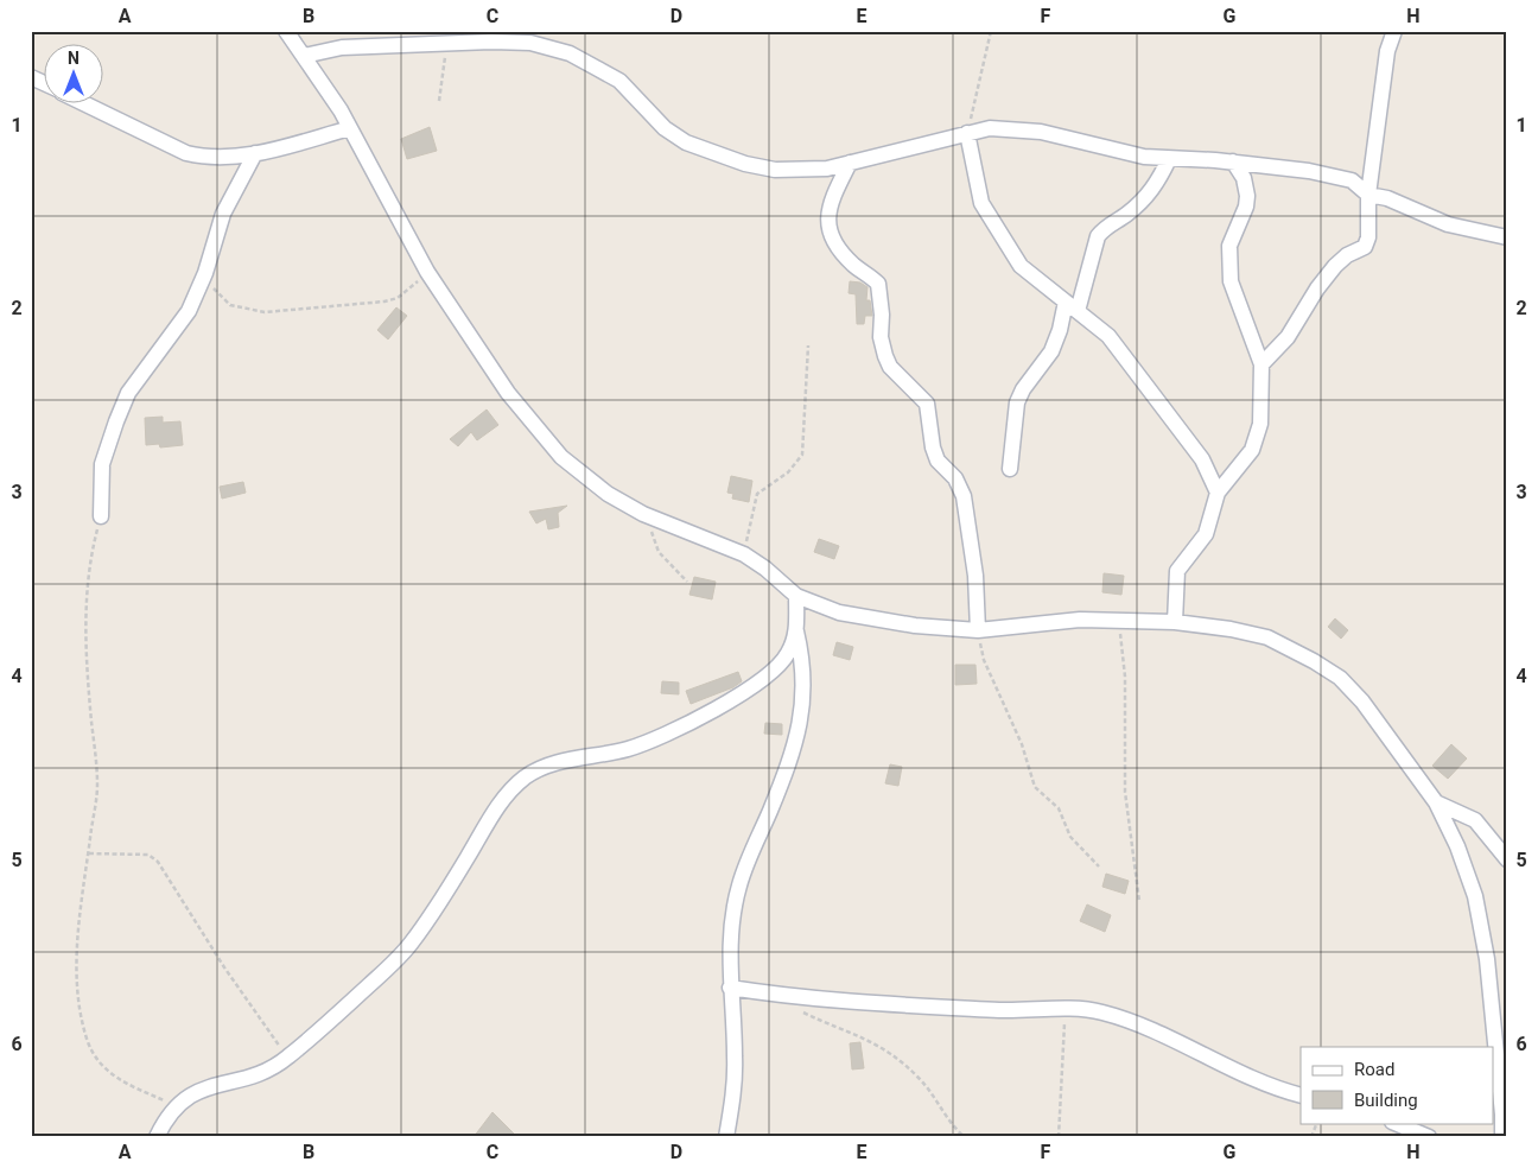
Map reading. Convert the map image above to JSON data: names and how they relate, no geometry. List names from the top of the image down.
{
  "legend": ["Road", "Building"],
  "north": "top",
  "grid": {
    "columns": [
      "A",
      "B",
      "C",
      "D",
      "E",
      "F",
      "G",
      "H"
    ],
    "rows": [
      "1",
      "2",
      "3",
      "4",
      "5",
      "6"
    ]
  }
}
